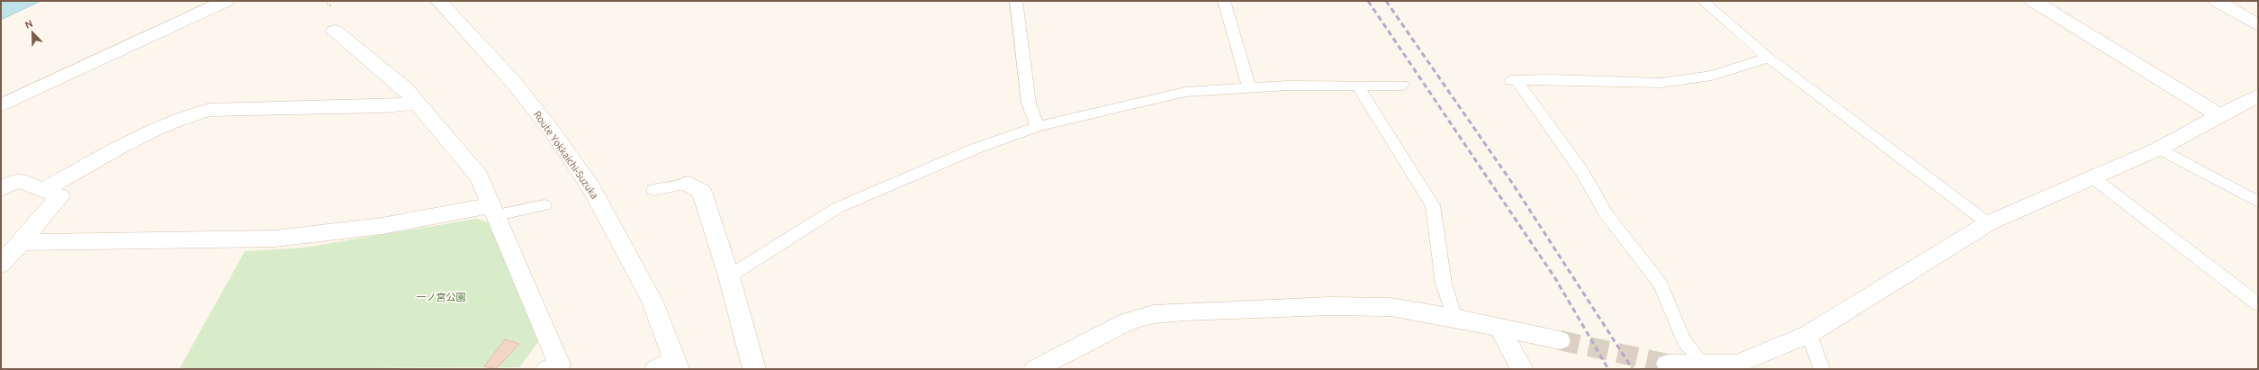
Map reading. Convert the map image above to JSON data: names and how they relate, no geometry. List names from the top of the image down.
{
  "streets": {
    "street": ["Route Yokkaichi-Suzuka"]
  },
  "parks": ["一ノ宮公園"],
  "north": "top left"
}
